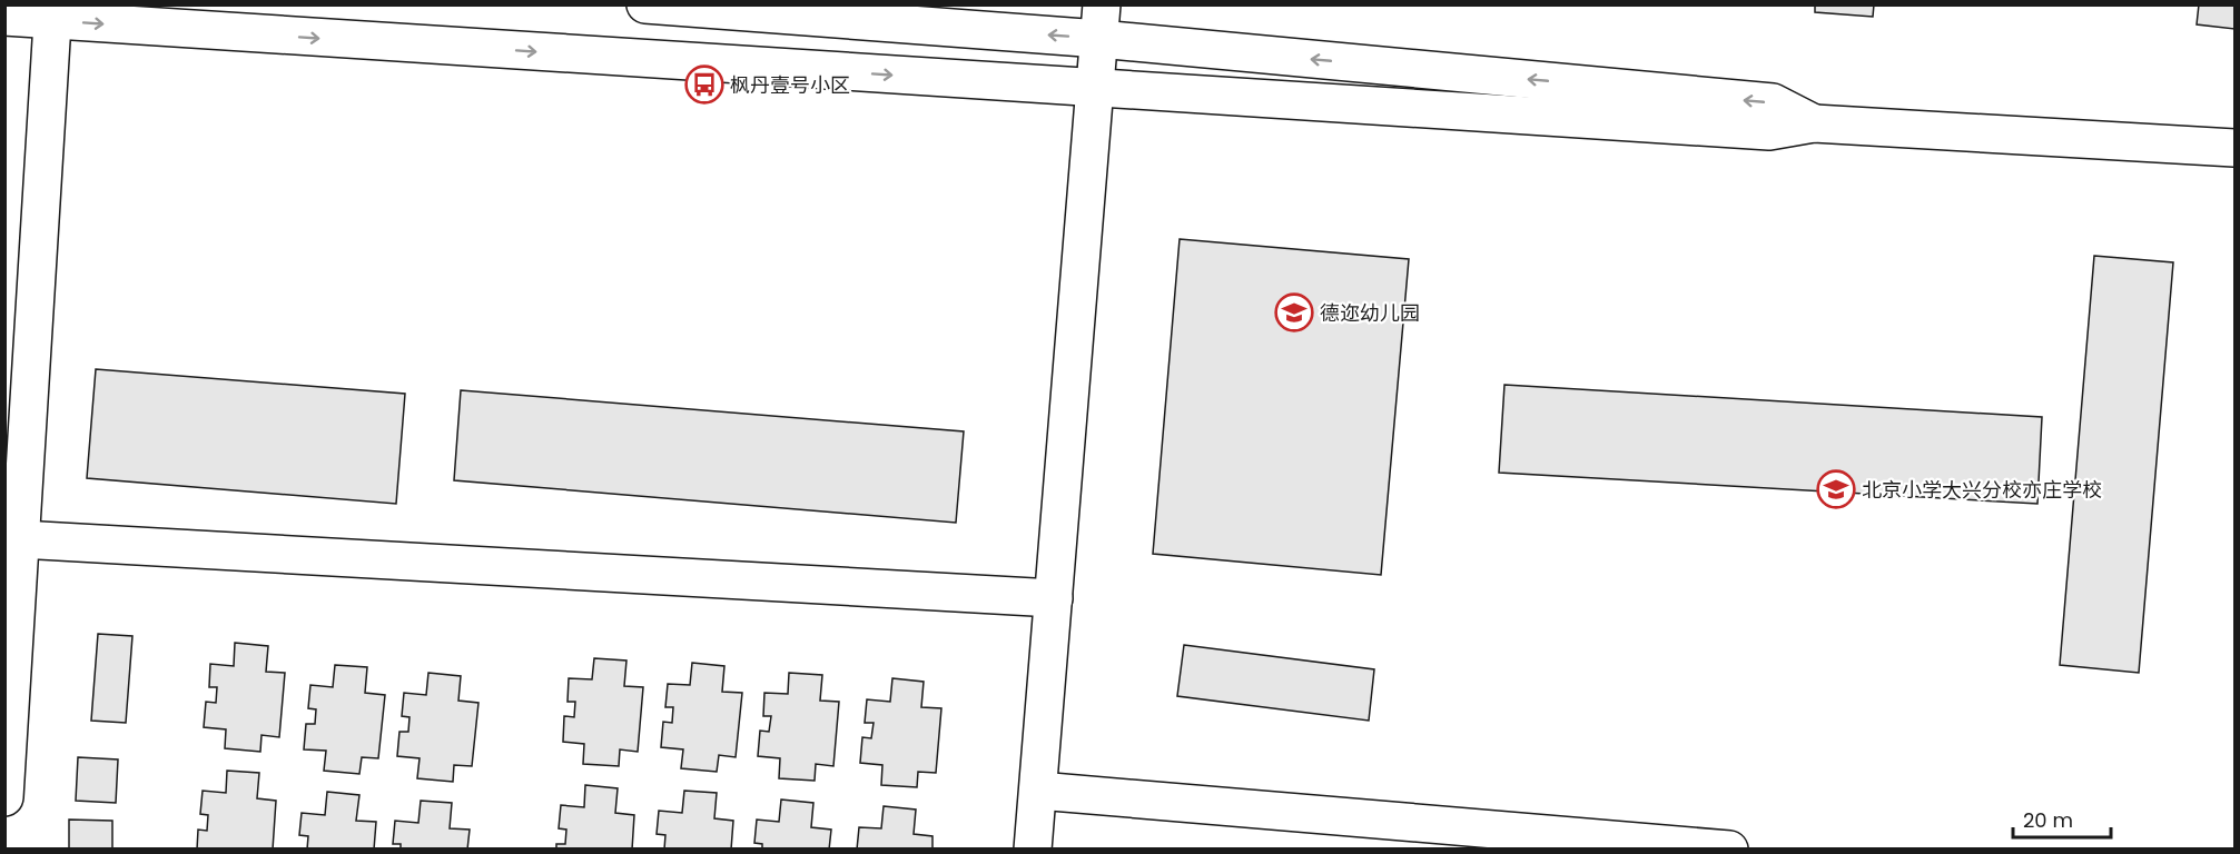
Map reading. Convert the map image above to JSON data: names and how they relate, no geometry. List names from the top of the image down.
{
  "places": {
    "bus stop": ["枫丹壹号小区"],
    "school or university": ["德迩幼儿园", "北京小学大兴分校亦庄学校"]
  },
  "scale_bar": "20 m"
}
